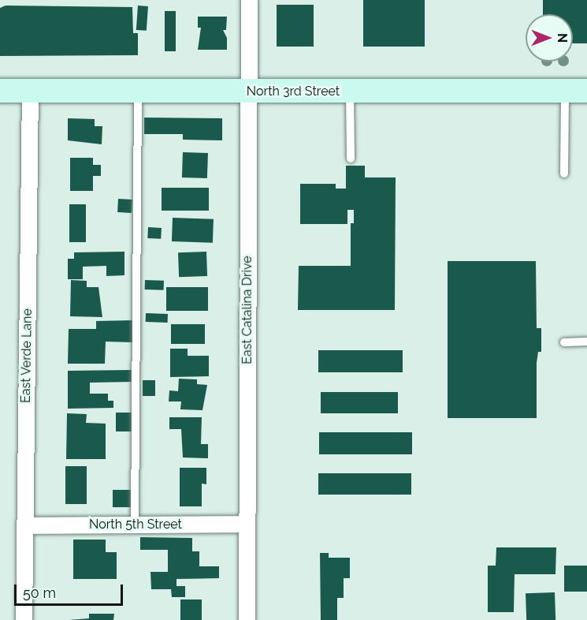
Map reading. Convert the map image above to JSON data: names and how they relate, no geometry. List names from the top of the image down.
{
  "streets": {
    "street": [
      "North 3rd Street",
      "East Catalina Drive",
      "East Verde Lane",
      "North 5th Street"
    ]
  },
  "crossings": [
    ["North 3rd Street", "East Catalina Drive"],
    ["North 3rd Street", "East Verde Lane"],
    ["East Catalina Drive", "North 5th Street"],
    ["East Verde Lane", "North 5th Street"]
  ],
  "scale_bar": "50 m",
  "north": "right"
}
